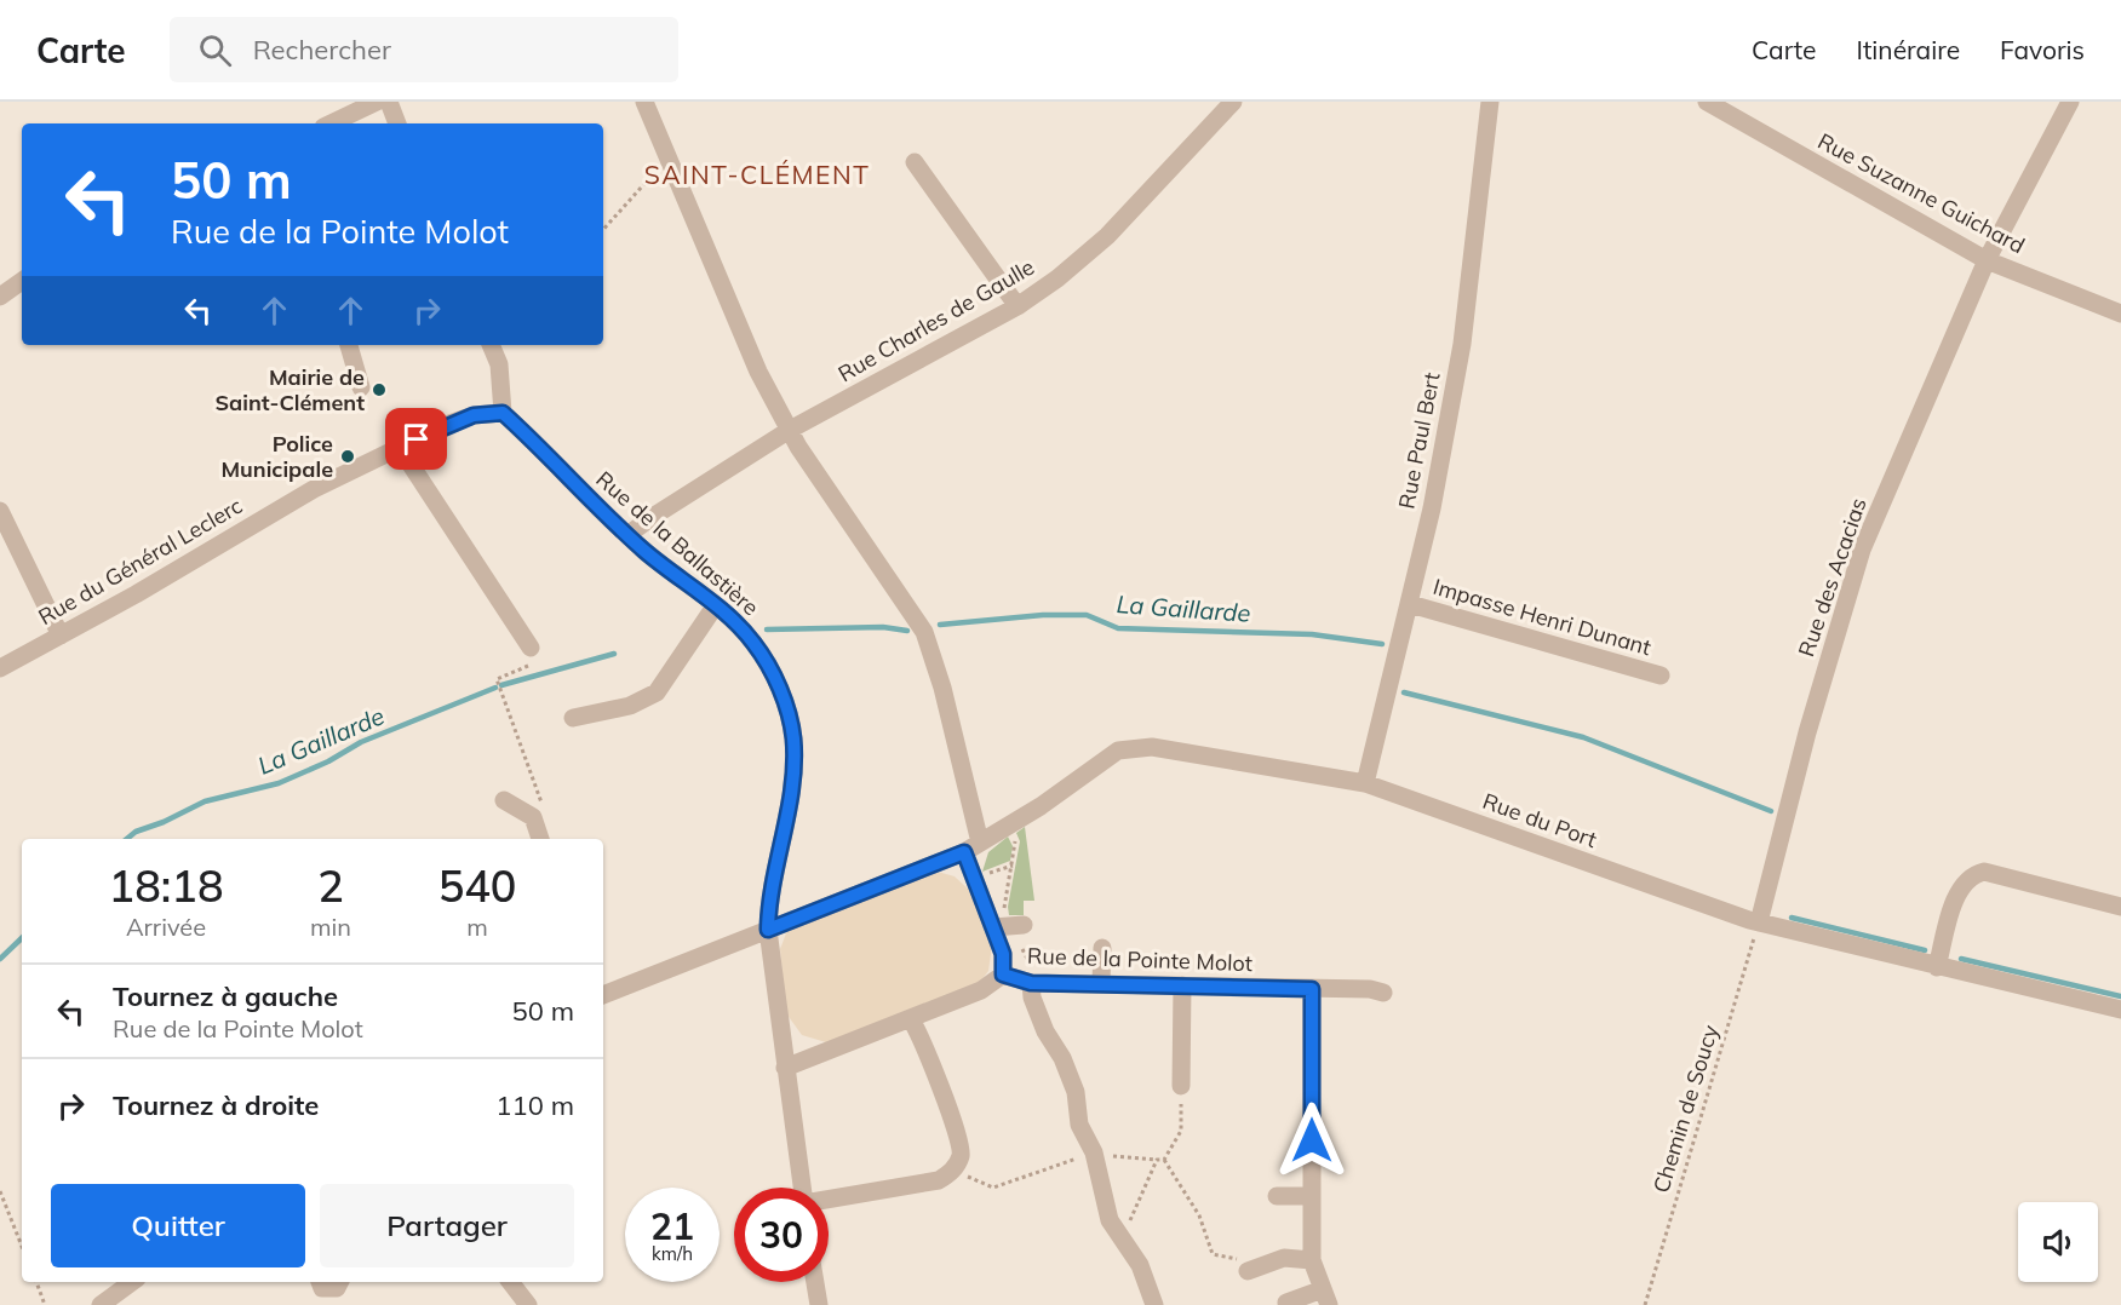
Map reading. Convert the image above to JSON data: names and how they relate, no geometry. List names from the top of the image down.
{
  "streets": {
    "street": [
      "Rue Suzanne Guichard",
      "Rue Charles de Gaulle",
      "Rue Paul Bert",
      "Rue de la Ballastière",
      "Rue du Général Leclerc",
      "Rue des Acacias",
      "Impasse Henri Dunant",
      "Rue du Port",
      "Rue de la Pointe Molot"
    ],
    "path": ["Chemin de Soucy"]
  },
  "crossings": [
    ["Rue Suzanne Guichard", "Rue des Acacias"],
    ["Rue Charles de Gaulle", "Rue de la Ballastière"],
    ["Rue Paul Bert", "Impasse Henri Dunant"],
    ["Rue Paul Bert", "Rue du Port"],
    ["Rue de la Ballastière", "Rue du Général Leclerc"],
    ["Rue de la Ballastière", "Rue du Port"],
    ["Rue de la Ballastière", "Rue de la Pointe Molot"],
    ["Rue des Acacias", "Rue du Port"],
    ["Rue des Acacias", "Chemin de Soucy"],
    ["Rue du Port", "Chemin de Soucy"]
  ],
  "districts": ["SAINT-CLÉMENT"],
  "water": ["La Gaillarde"],
  "places": ["Mairie de Saint-Clément", "Police Municipale"],
  "page": {
    "header": "Carte",
    "search": "Rechercher",
    "nav": ["Carte", "Itinéraire", "Favoris"],
    "turn": ["50 m", "Rue de la Pointe Molot"],
    "eta": [
      "18:18",
      "Arrivée",
      "2",
      "min",
      "540",
      "m"
    ],
    "list": [
      {
        "name": "Tournez à gauche",
        "note": "Rue de la Pointe Molot",
        "value": "50 m"
      },
      {
        "name": "Tournez à droite",
        "value": "110 m"
      }
    ],
    "buttons": ["Quitter", "Partager"],
    "speed": "21 km/h",
    "limit": "30"
  }
}
